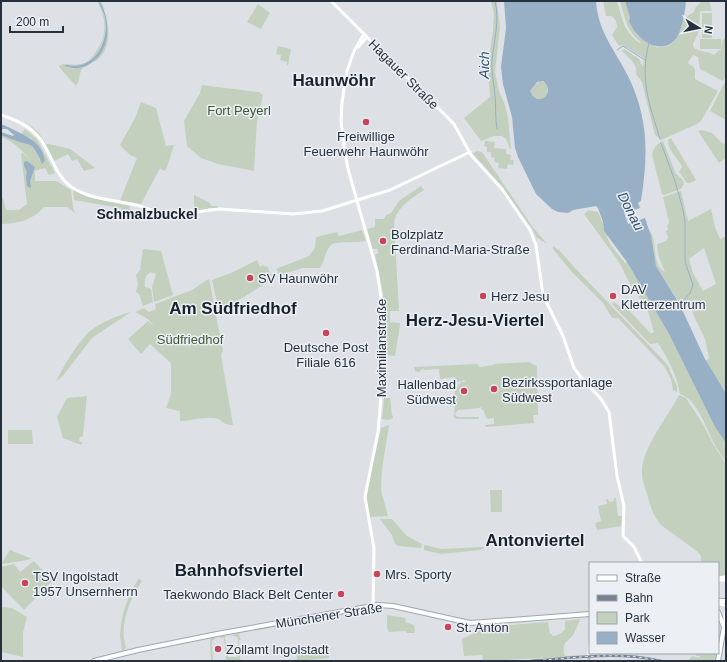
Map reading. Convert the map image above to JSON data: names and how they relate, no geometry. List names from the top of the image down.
{
  "streets": {
    "main road": ["Münchener Straße"],
    "street": ["Hagauer Straße", "Maximilianstraße"]
  },
  "crossings": [
    ["Hagauer Straße", "Maximilianstraße"],
    ["Maximilianstraße", "Münchener Straße"]
  ],
  "districts": [
    "Haunwöhr",
    "Schmalzbuckel",
    "Am Südfriedhof",
    "Herz-Jesu-Viertel",
    "Antonviertel",
    "Bahnhofsviertel"
  ],
  "water": ["Aich", "Donau"],
  "parks": ["Fort Peyerl", "Südfriedhof"],
  "places": [
    "Freiwillige Feuerwehr Haunwöhr",
    "Bolzplatz Ferdinand-Maria-Straße",
    "SV Haunwöhr",
    "Herz Jesu",
    "DAV Kletterzentrum",
    "Deutsche Post Filiale 616",
    "Bezirkssportanlage Südwest",
    "Hallenbad Südwest",
    "Mrs. Sporty",
    "TSV Ingolstadt 1957 Unsernherrn",
    "Taekwondo Black Belt Center",
    "St. Anton",
    "Zollamt Ingolstadt"
  ],
  "legend": [
    "Straße",
    "Bahn",
    "Park",
    "Wasser"
  ],
  "scale_bar": "200 m",
  "north": "right"
}
